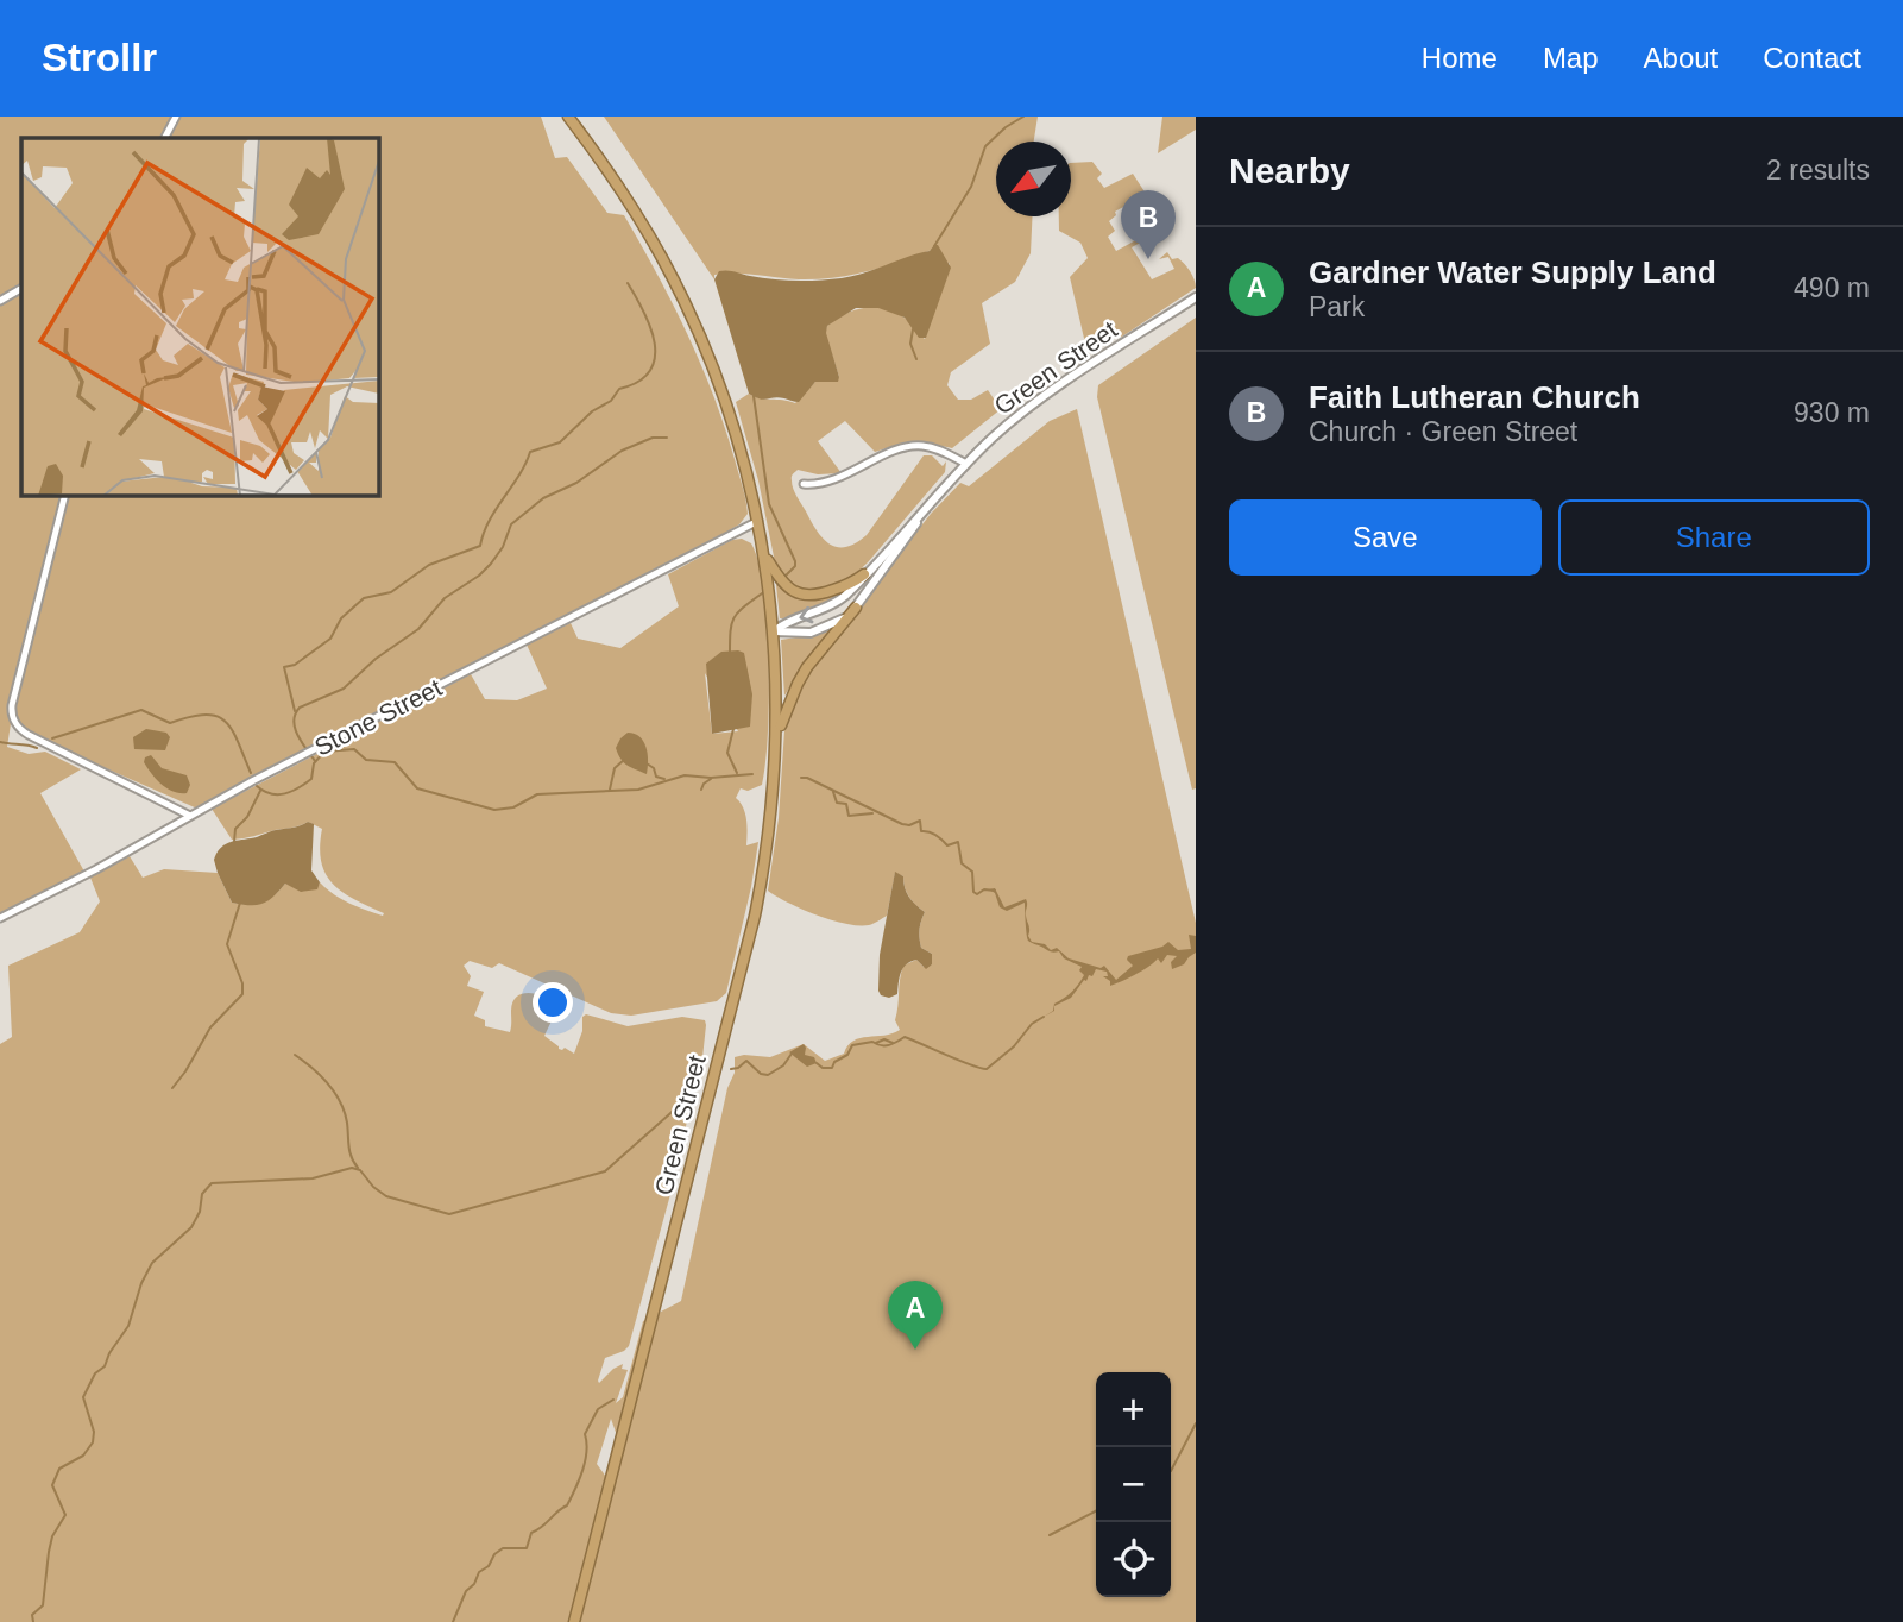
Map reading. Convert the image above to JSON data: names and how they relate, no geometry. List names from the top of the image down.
{
  "streets": {
    "highway": ["Green Street"],
    "street": ["Stone Street"]
  },
  "north": "bottom left",
  "page": {
    "header": "Strollr",
    "nav": [
      "Home",
      "Map",
      "About",
      "Contact"
    ],
    "heading": ["Nearby", "2 results"],
    "pins": ["B", "A"],
    "list": [
      {
        "mark": "A",
        "name": "Gardner Water Supply Land",
        "note": "Park",
        "value": "490 m"
      },
      {
        "mark": "B",
        "name": "Faith Lutheran Church",
        "note": "Church · Green Street",
        "value": "930 m"
      }
    ],
    "buttons": ["Save", "Share"],
    "map_buttons": ["+", "−"]
  }
}
